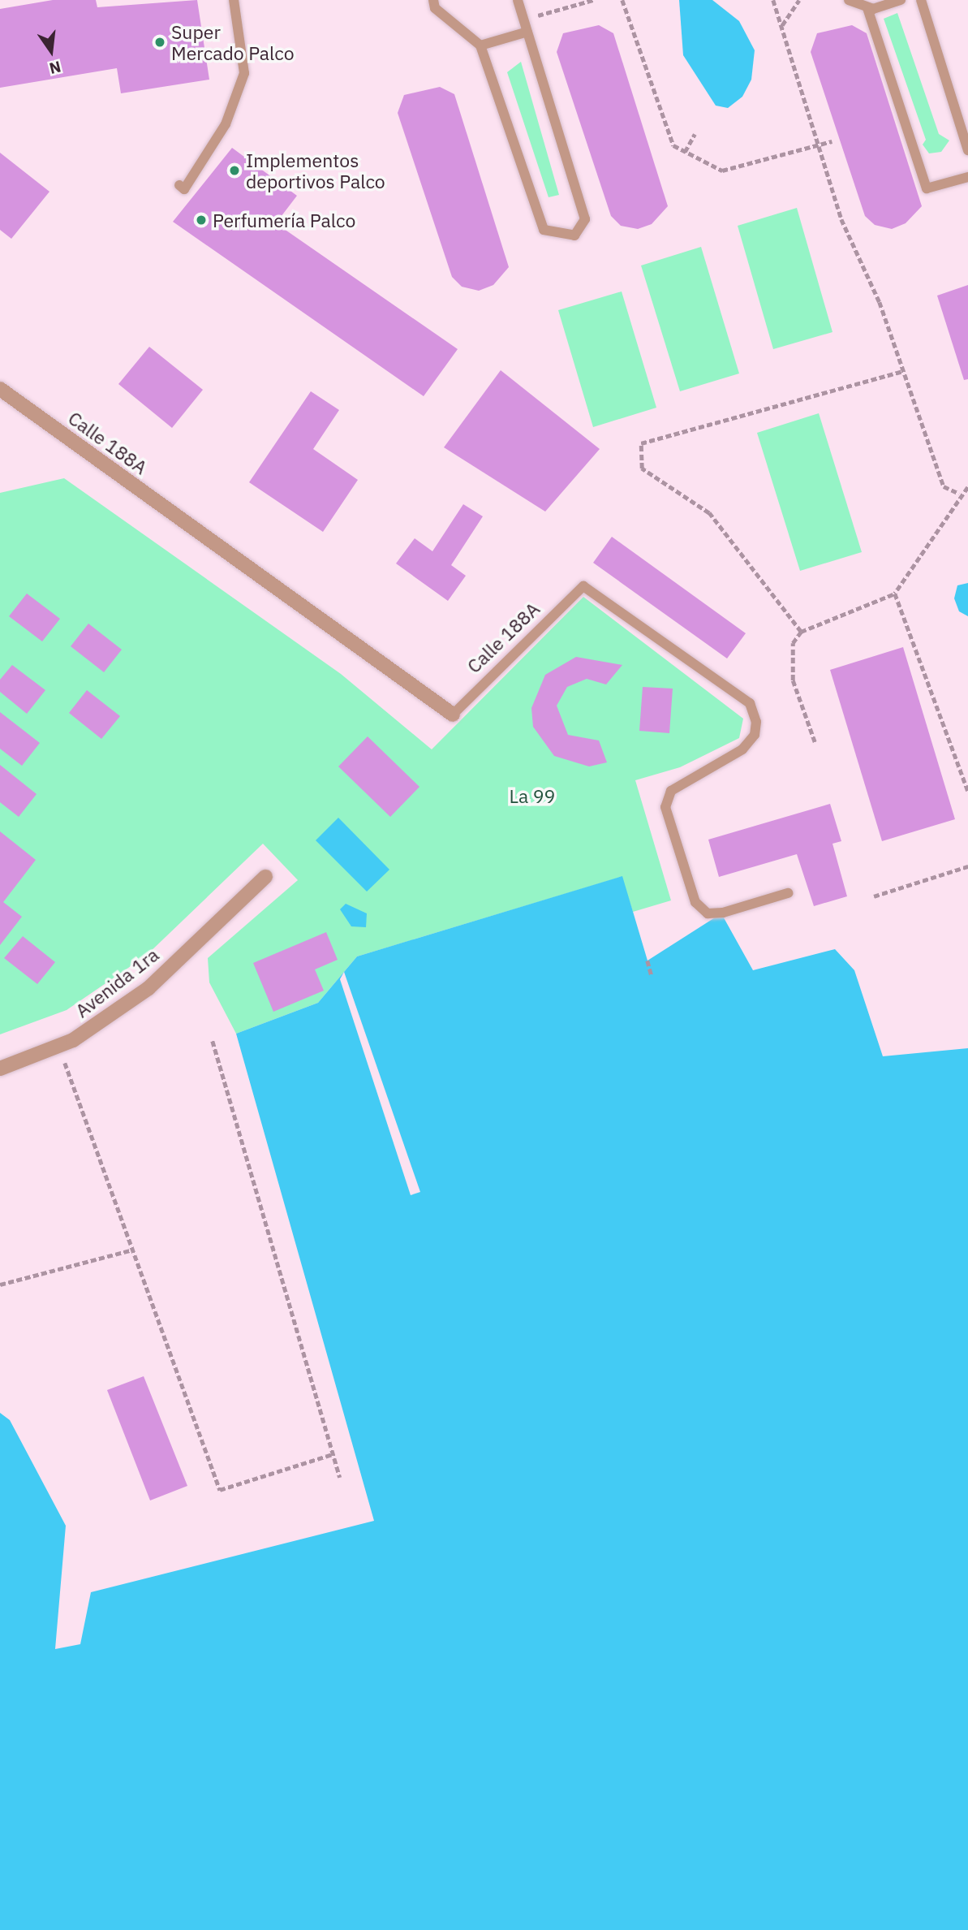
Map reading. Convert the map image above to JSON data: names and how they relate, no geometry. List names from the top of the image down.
{
  "streets": {
    "street": ["Calle 188A", "Avenida 1ra"]
  },
  "parks": ["La 99"],
  "places": ["Super Mercado Palco", "Implementos deportivos Palco", "Perfumería Palco"],
  "north": "bottom"
}
